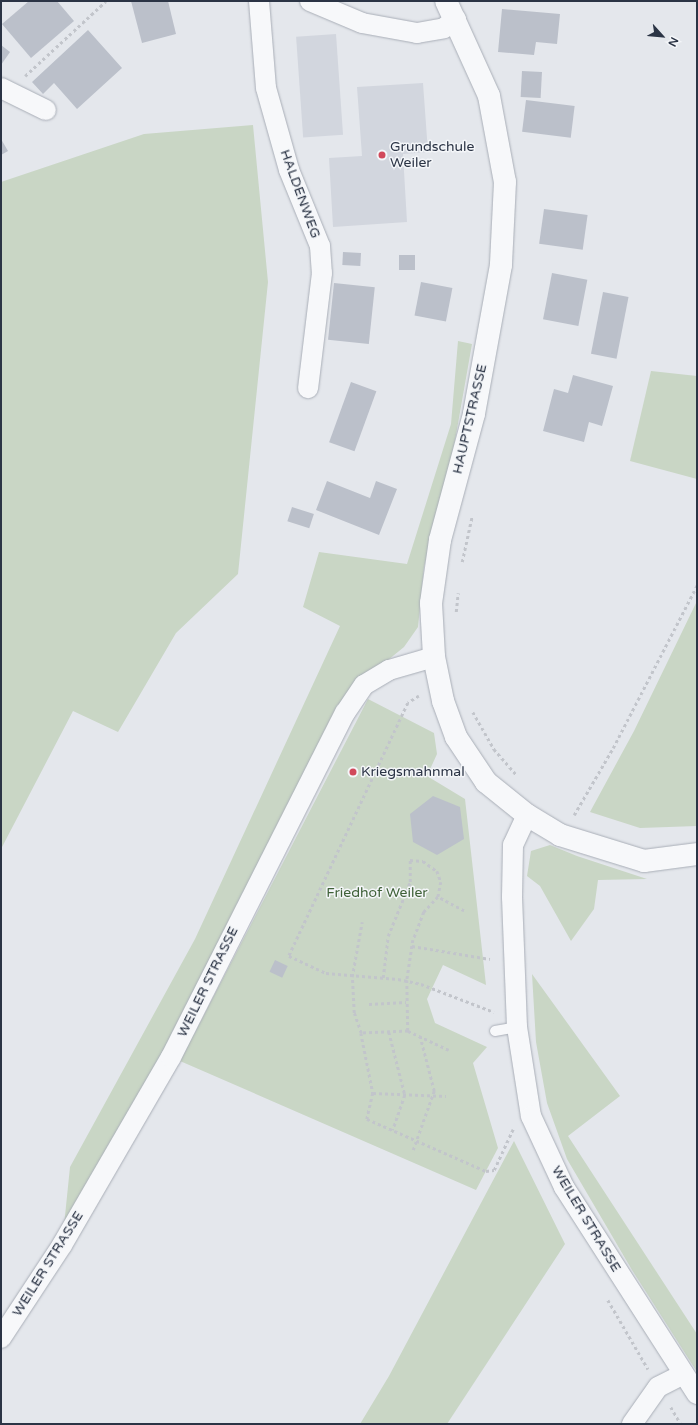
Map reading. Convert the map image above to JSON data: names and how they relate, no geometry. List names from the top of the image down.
{
  "streets": {
    "street": ["HALDENWEG", "HAUPTSTRASSE", "WEILER STRASSE"]
  },
  "crossings": [
    ["HAUPTSTRASSE", "WEILER STRASSE"]
  ],
  "parks": ["Friedhof Weiler"],
  "places": ["Grundschule Weiler", "Kriegsmahnmal"],
  "north": "bottom right"
}
